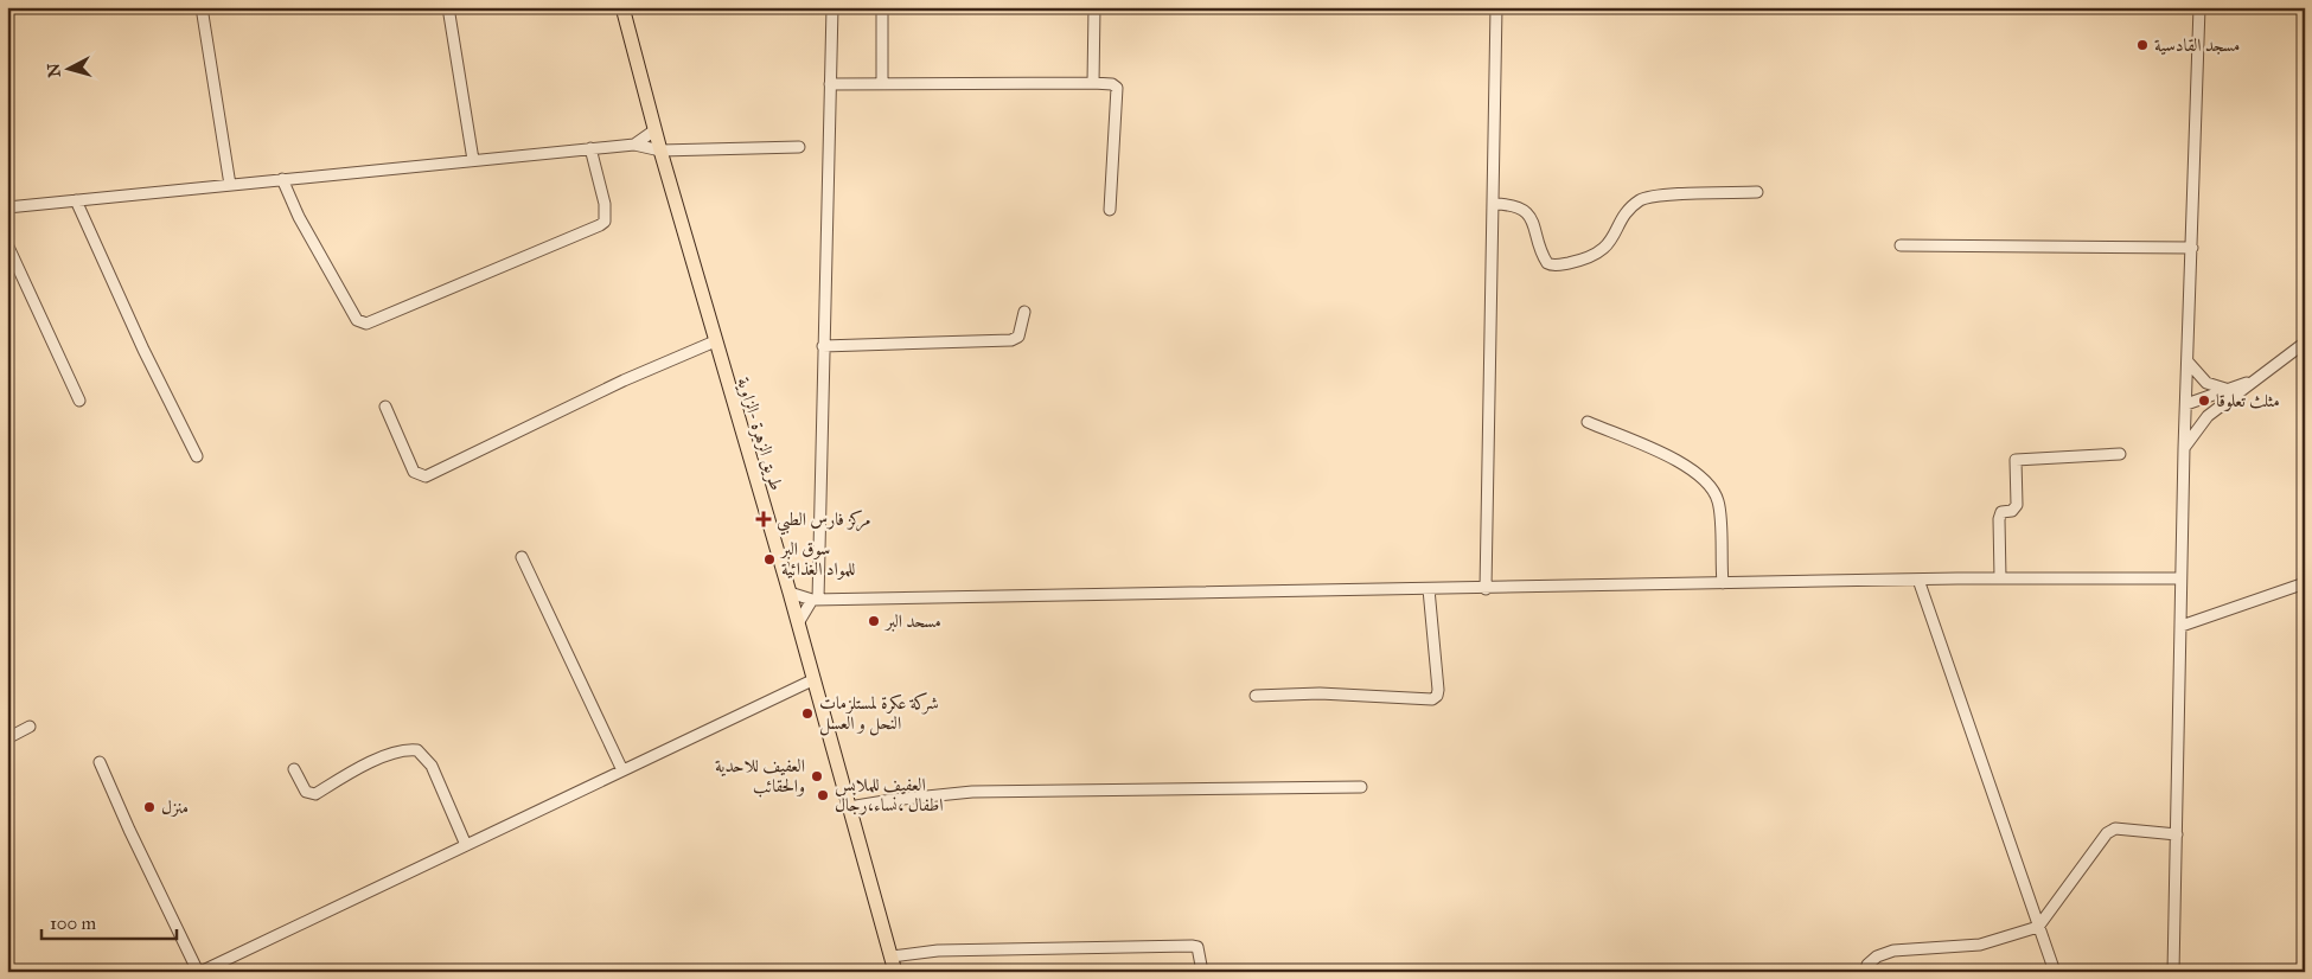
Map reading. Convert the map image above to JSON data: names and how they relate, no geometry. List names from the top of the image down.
{
  "streets": {
    "main road": ["طريق الزهرة -الزاوية"]
  },
  "places": {
    "other": [
      "مسجد القادسية",
      "مثلث تعلوقا",
      "سوق البر للمواد الغذائية",
      "مسحد البر",
      "شركة عكرة لمستلزمات النحل و العسل",
      "العفيف للاحدية والحقائب",
      "العفيف للملابس اطفال ،نساء،رجال",
      "منزل"
    ],
    "health": ["مركز فارس الطبي"]
  },
  "scale_bar": "100 m",
  "north": "left"
}
